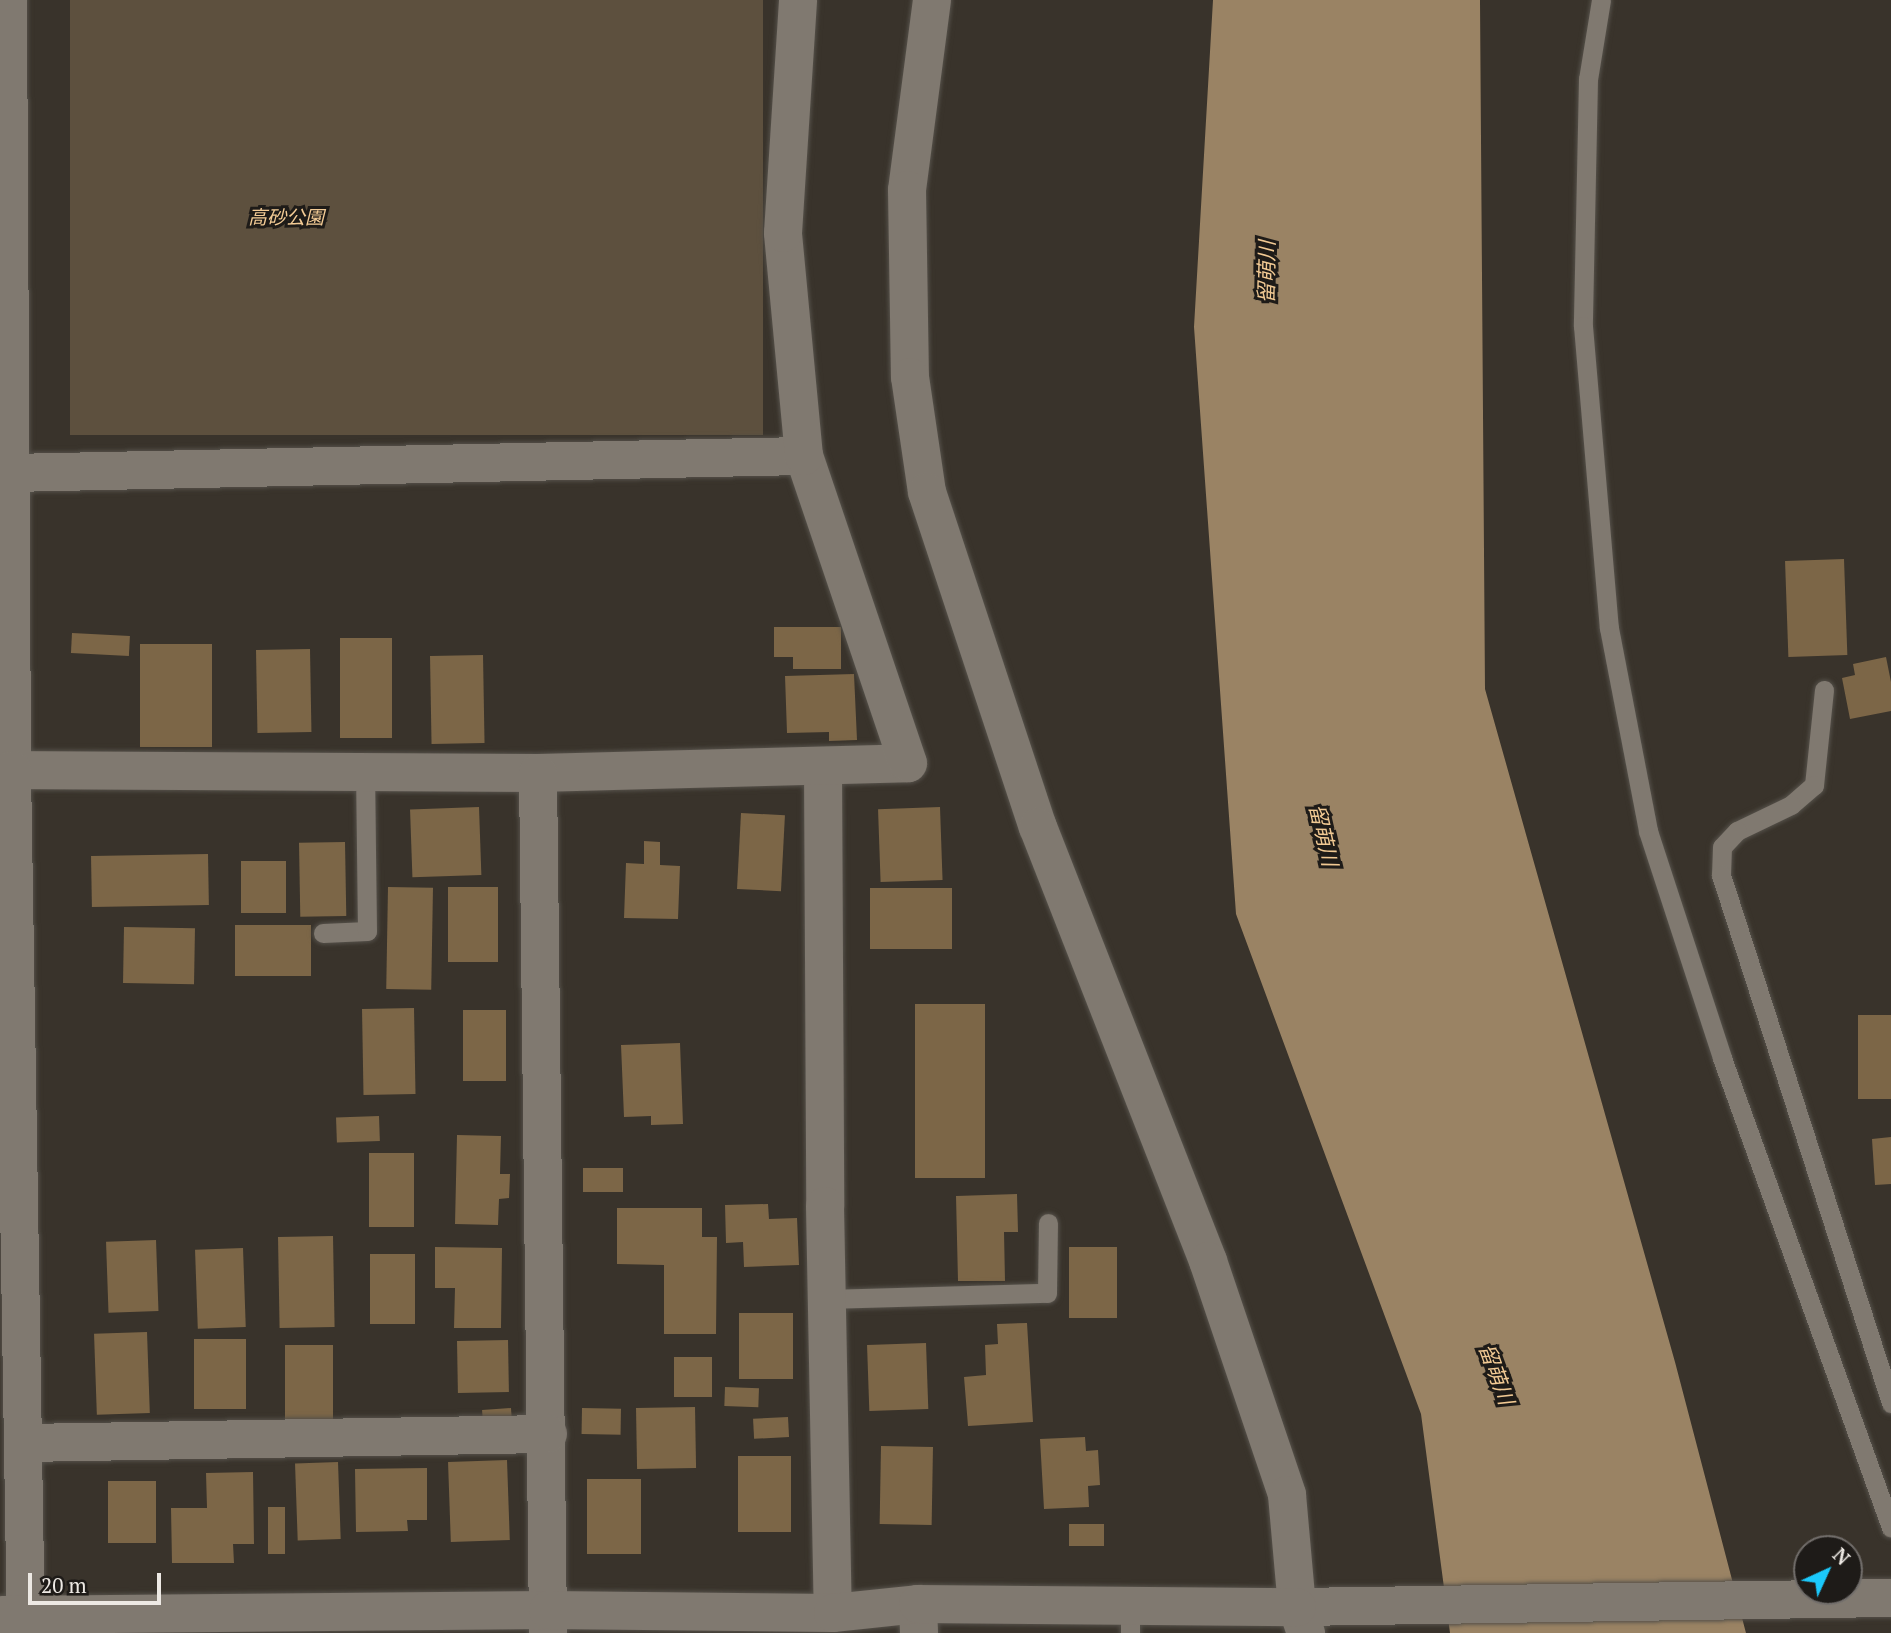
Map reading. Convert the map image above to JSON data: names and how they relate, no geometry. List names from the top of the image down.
{
  "water": ["留萌川"],
  "parks": ["高砂公園"],
  "scale_bar": "20 m",
  "north": "top right"
}
